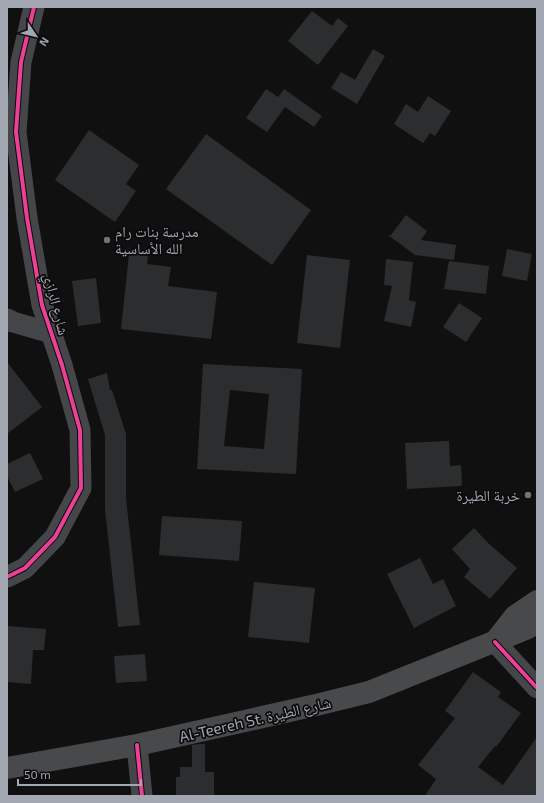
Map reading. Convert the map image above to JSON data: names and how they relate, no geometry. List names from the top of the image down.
{
  "streets": {
    "main road": ["Al-Teereh St. شارع الطيرة"],
    "street": ["شارع الرازي"]
  },
  "places": ["مدرسة بنات رام الله الأساسية", "خربة الطيرة"],
  "scale_bar": "50 m",
  "north": "bottom right"
}
